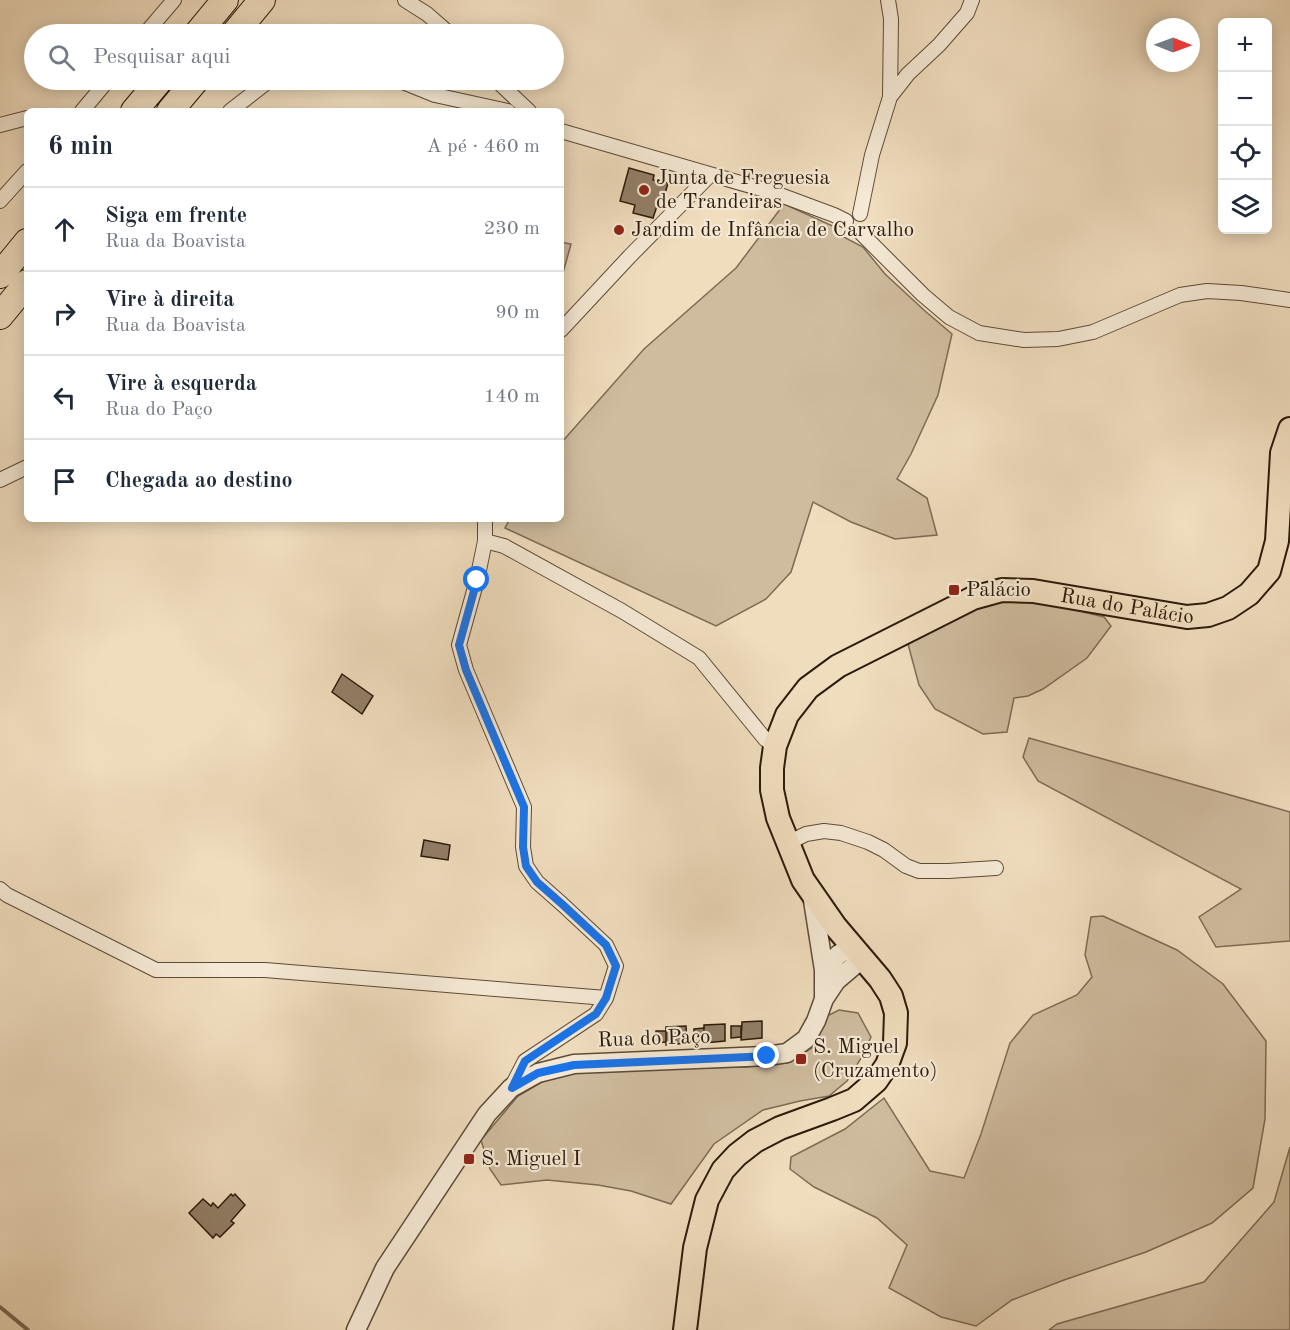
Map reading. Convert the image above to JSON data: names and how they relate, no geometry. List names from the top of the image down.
{
  "streets": {
    "main road": ["Rua do Palácio"],
    "street": ["Rua do Paço"]
  },
  "crossings": [
    ["Rua do Palácio", "Rua do Paço"]
  ],
  "places": {
    "other": ["Junta de Freguesia de Trandeiras", "Jardim de Infância de Carvalho"],
    "transit": ["Palácio", "S. Miguel (Cruzamento)", "S. Miguel I"]
  },
  "north": "right",
  "page": {
    "map_buttons": ["+", "−"],
    "search": "Pesquisar aqui",
    "heading": ["6 min", "A pé · 460 m"],
    "list": [
      ["Siga em frente", "Rua da Boavista", "230 m"],
      ["Vire à direita", "Rua da Boavista", "90 m"],
      ["Vire à esquerda", "Rua do Paço", "140 m"],
      "Chegada ao destino"
    ]
  }
}
